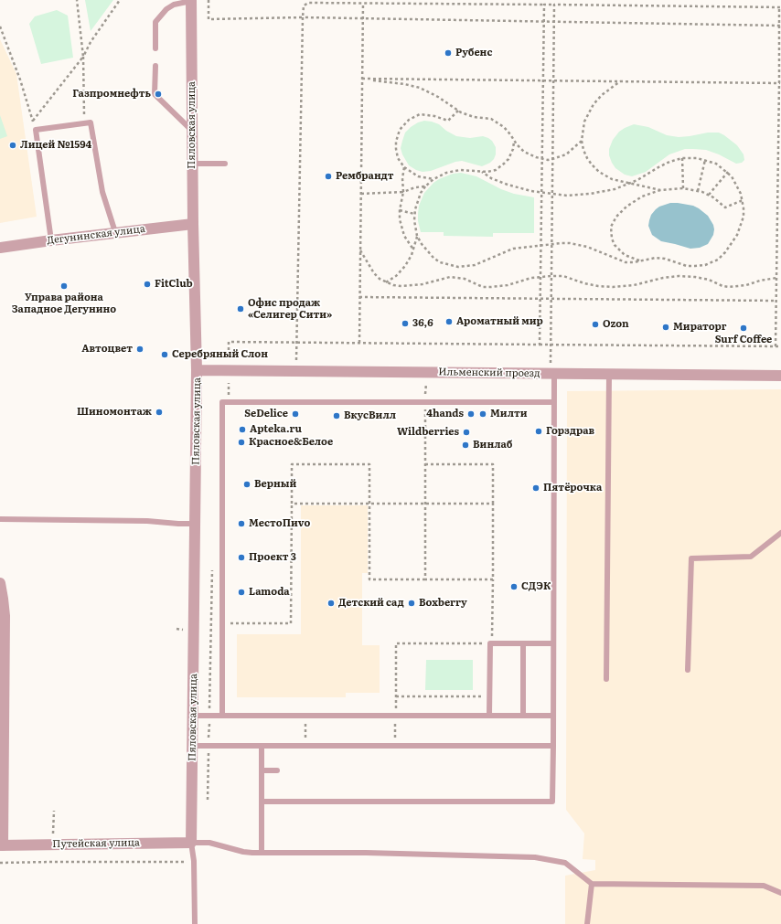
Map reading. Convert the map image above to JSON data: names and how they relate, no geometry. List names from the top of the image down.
{
  "streets": {
    "street": [
      "Пяловская улица",
      "Дегунинская улица",
      "Ильменский проезд",
      "Путейская улица"
    ]
  },
  "crossings": [
    ["Пяловская улица", "Дегунинская улица"],
    ["Пяловская улица", "Ильменский проезд"],
    ["Пяловская улица", "Путейская улица"]
  ],
  "places": [
    "Рубенс",
    "Газпромнефть",
    "Лицей №1594",
    "Рембрандт",
    "FitClub",
    "Управа района Западное Дегунино",
    "Офис продаж «Селигер Сити»",
    "Ароматный мир",
    "36,6",
    "Ozon",
    "Мираторг",
    "Surf Coffee",
    "Автоцвет",
    "Серебряный Слон",
    "Шиномонтаж",
    "SeDelice",
    "4hands",
    "Милти",
    "ВкусВилл",
    "Apteka.ru",
    "Горздрав",
    "Wildberries",
    "Красное&Белое",
    "Винлаб",
    "Верный",
    "Пятёрочка",
    "МестоПиvo",
    "Проект 3",
    "СДЭК",
    "Lamoda",
    "Детский сад",
    "Boxberry"
  ]
}
